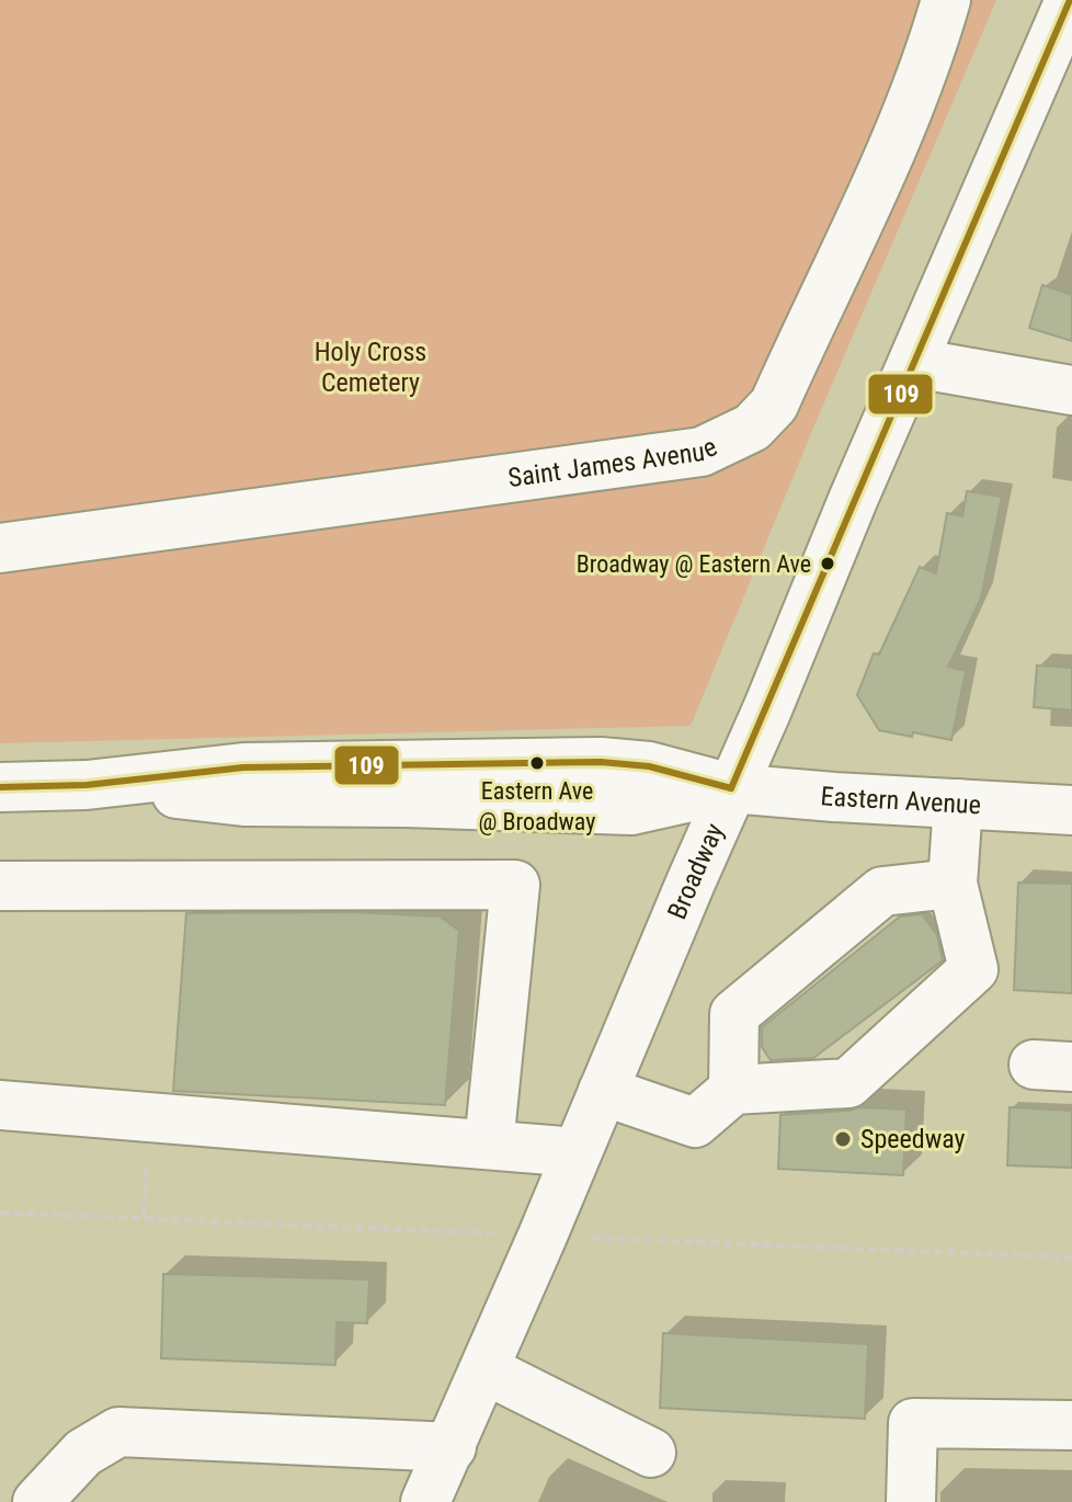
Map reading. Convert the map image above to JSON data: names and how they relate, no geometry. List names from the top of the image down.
{
  "streets": {
    "main road": ["Saint James Avenue", "Eastern Avenue", "Broadway"]
  },
  "crossings": [
    ["Eastern Avenue", "Broadway"]
  ],
  "parks": ["Holy Cross Cemetery"],
  "places": ["Broadway @ Eastern Ave", "Eastern Ave @ Broadway", "Speedway"],
  "lines": ["transit line 109"]
}
